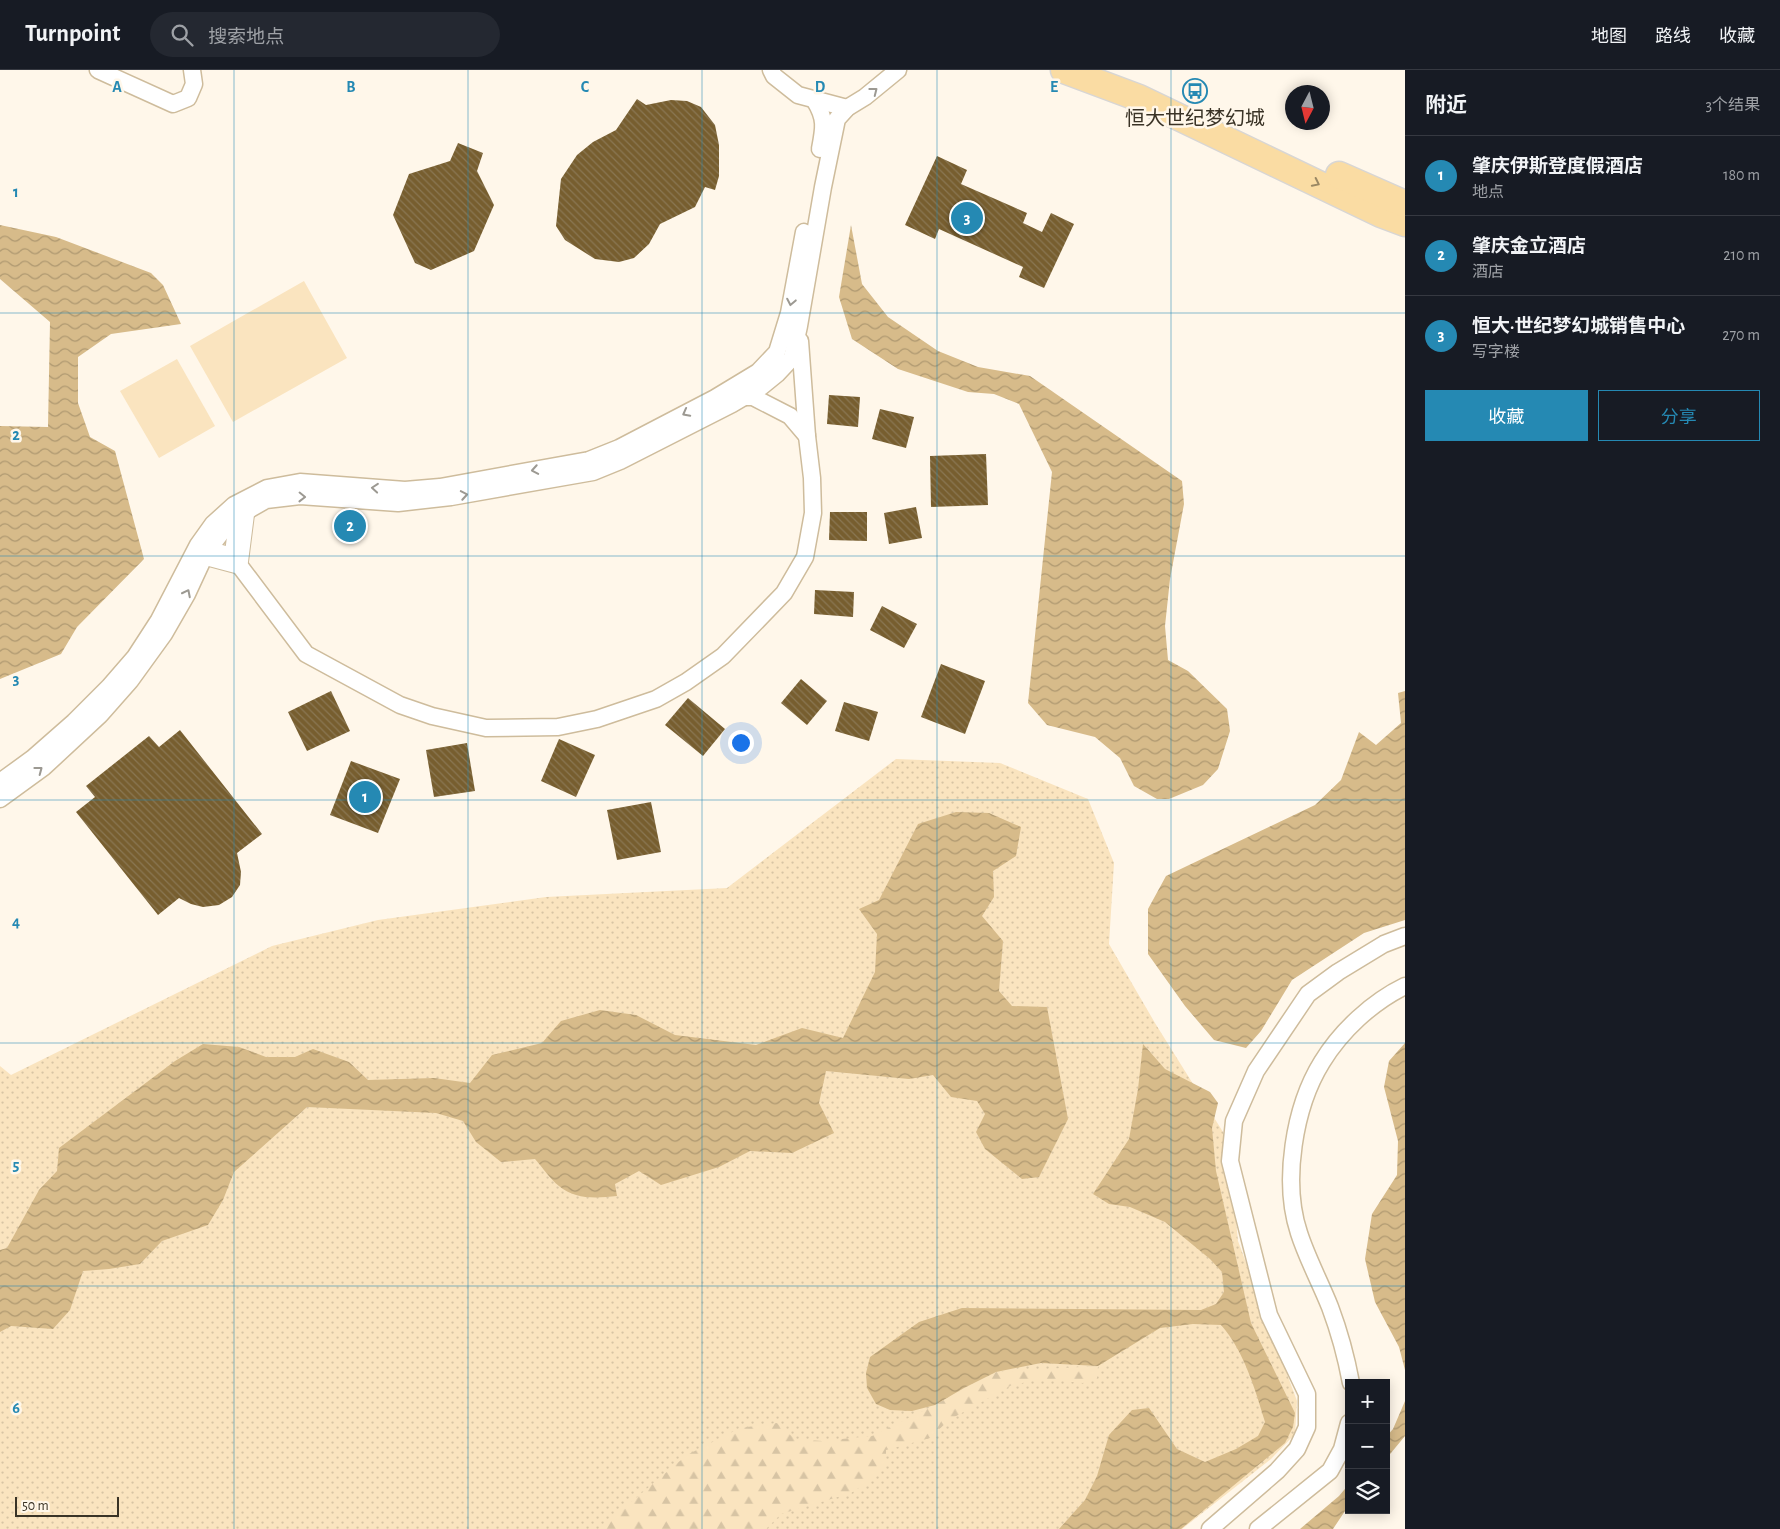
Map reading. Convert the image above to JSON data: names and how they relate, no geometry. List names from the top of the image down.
{
  "places": {
    "bus stop": ["恒大世纪梦幻城"]
  },
  "scale_bar": "50 m",
  "north": "bottom",
  "page": {
    "header": "Turnpoint",
    "search": "搜索地点",
    "nav": ["地图", "路线", "收藏"],
    "heading": ["附近", "3个结果"],
    "list": [
      {
        "mark": "1",
        "name": "肇庆伊斯登度假酒店",
        "note": "地点",
        "value": "180 m"
      },
      {
        "mark": "2",
        "name": "肇庆金立酒店",
        "note": "酒店",
        "value": "210 m"
      },
      {
        "mark": "3",
        "name": "恒大·世纪梦幻城销售中心",
        "note": "写字楼",
        "value": "270 m"
      }
    ],
    "pins": ["3", "2", "1"],
    "buttons": ["收藏", "分享"],
    "map_buttons": ["+", "−"],
    "scale": "50 m"
  },
  "grid": {
    "columns": [
      "A",
      "B",
      "C",
      "D",
      "E"
    ],
    "rows": [
      "1",
      "2",
      "3",
      "4",
      "5",
      "6"
    ]
  }
}
